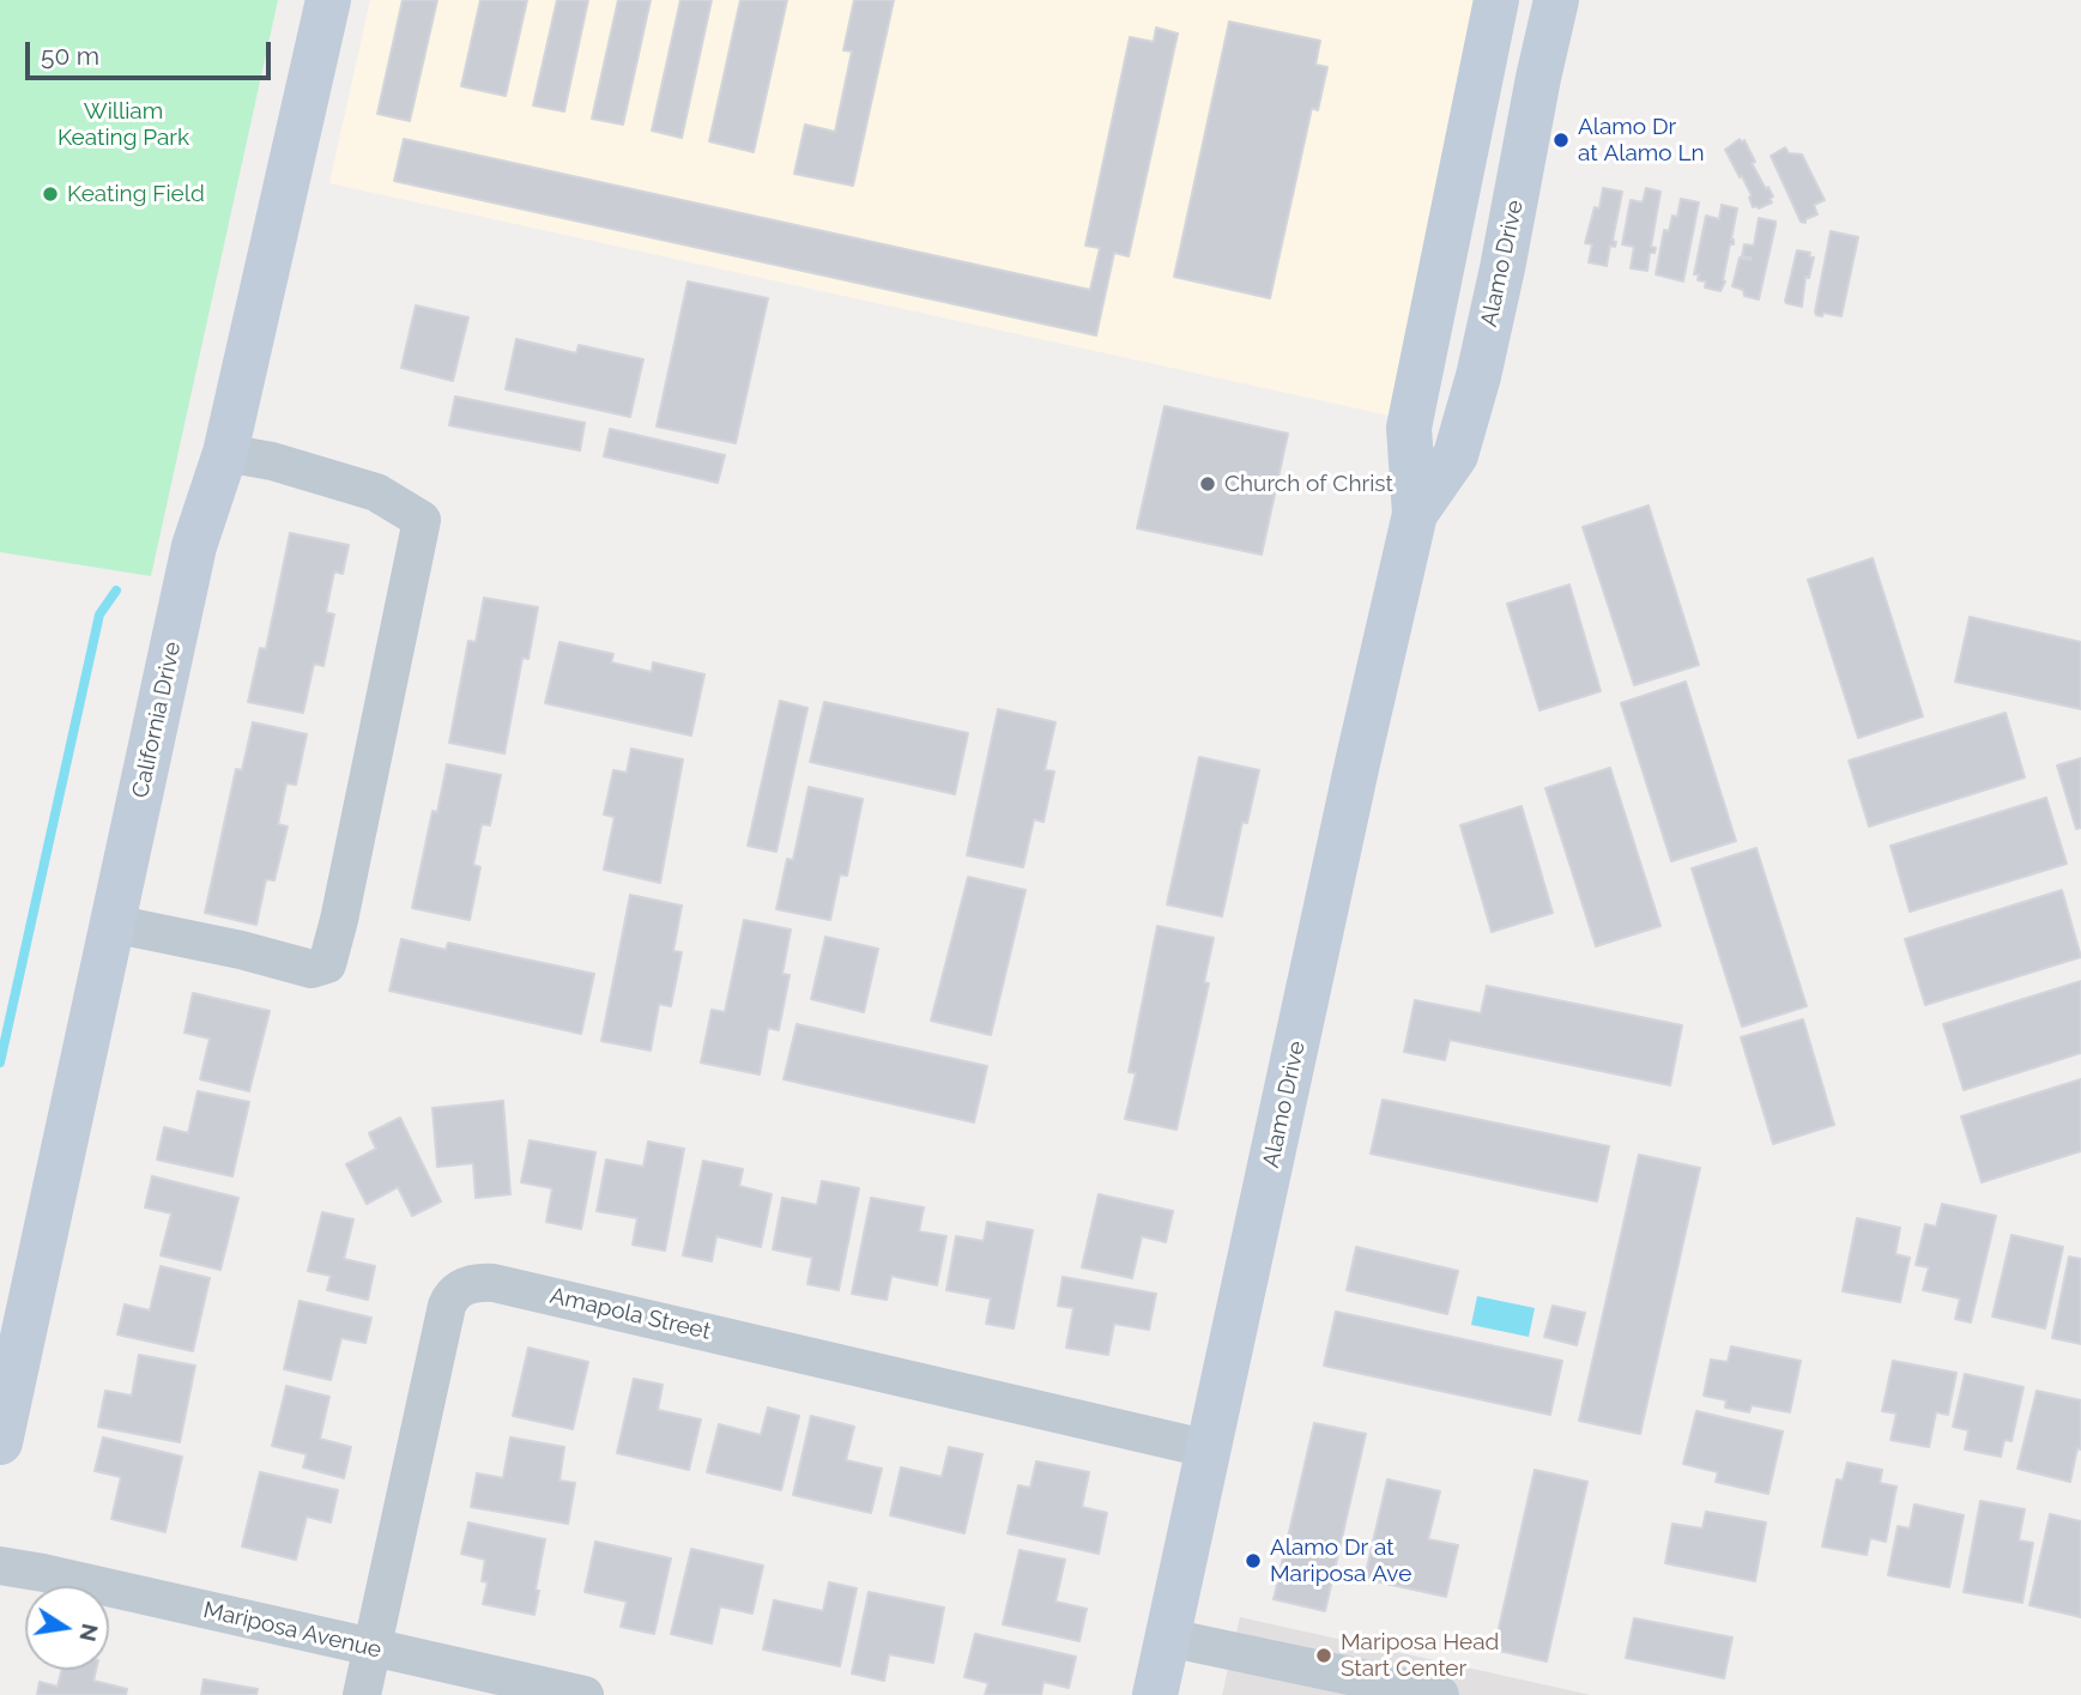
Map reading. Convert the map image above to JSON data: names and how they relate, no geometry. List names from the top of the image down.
{
  "streets": {
    "main road": ["Alamo Drive", "California Drive"],
    "street": ["Amapola Street", "Mariposa Avenue"]
  },
  "crossings": [
    ["Alamo Drive", "Amapola Street"],
    ["Amapola Street", "Mariposa Avenue"]
  ],
  "parks": ["William Keating Park"],
  "places": [
    "Alamo Dr at Alamo Ln",
    "Keating Field",
    "Church of Christ",
    "Alamo Dr at Mariposa Ave",
    "Mariposa Head Start Center"
  ],
  "scale_bar": "50 m",
  "north": "right"
}
